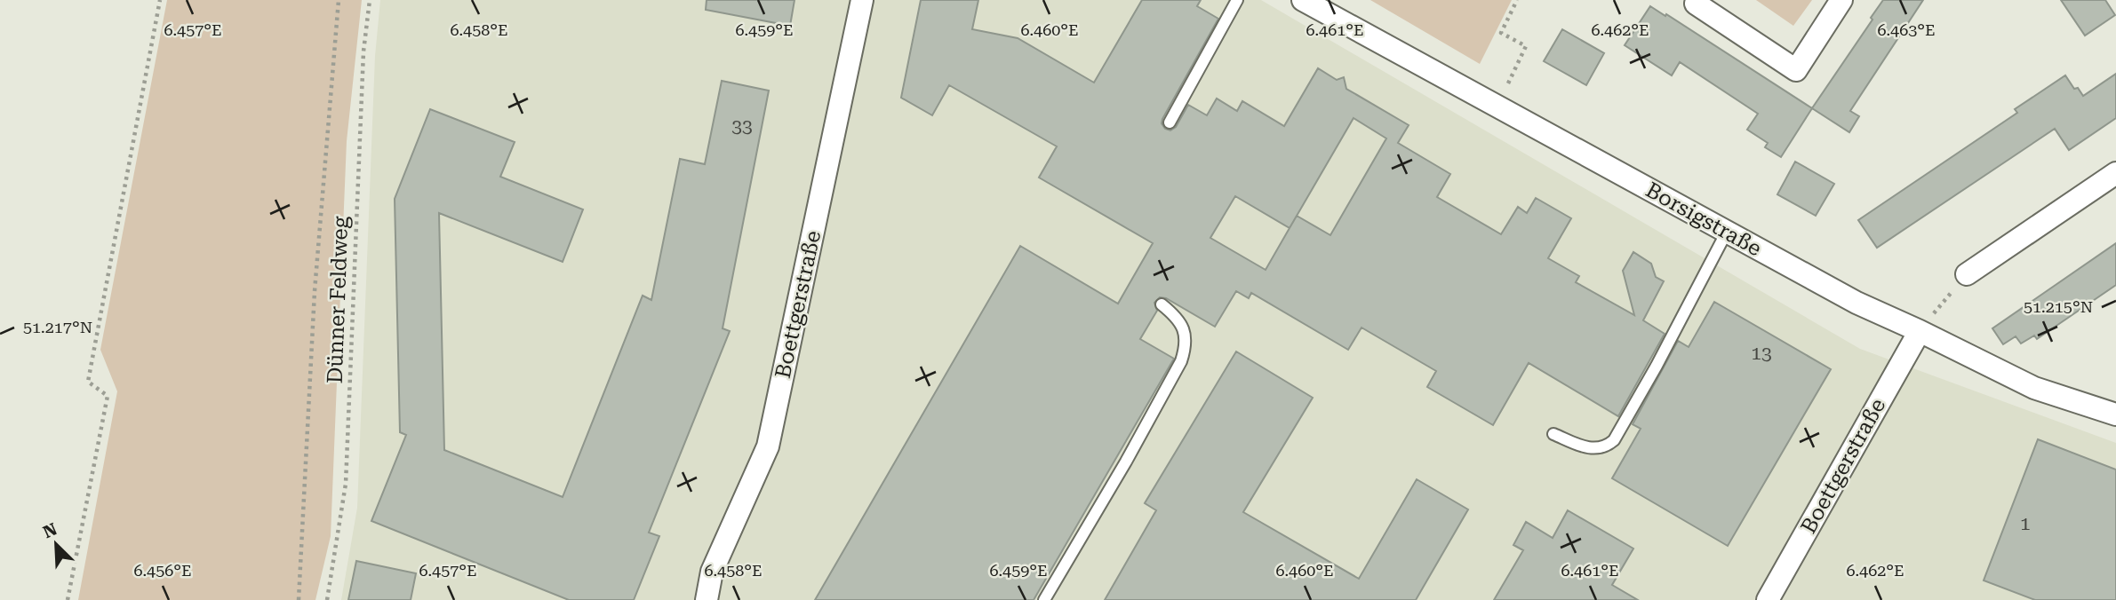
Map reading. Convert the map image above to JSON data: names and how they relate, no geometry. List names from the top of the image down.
{
  "streets": {
    "street": ["Borsigstraße", "Boettgerstraße"],
    "path": ["Dünner Feldweg"]
  },
  "crossings": [
    ["Borsigstraße", "Boettgerstraße"]
  ],
  "house_numbers": ["33", "13", "1"],
  "north": "top left",
  "coordinates": [
    "6.457°E",
    "6.458°E",
    "6.460°E",
    "6.461°E",
    "6.463°E",
    "6.459°E",
    "6.462°E",
    "51.215°N",
    "51.217°N",
    "6.456°E"
  ]
}
